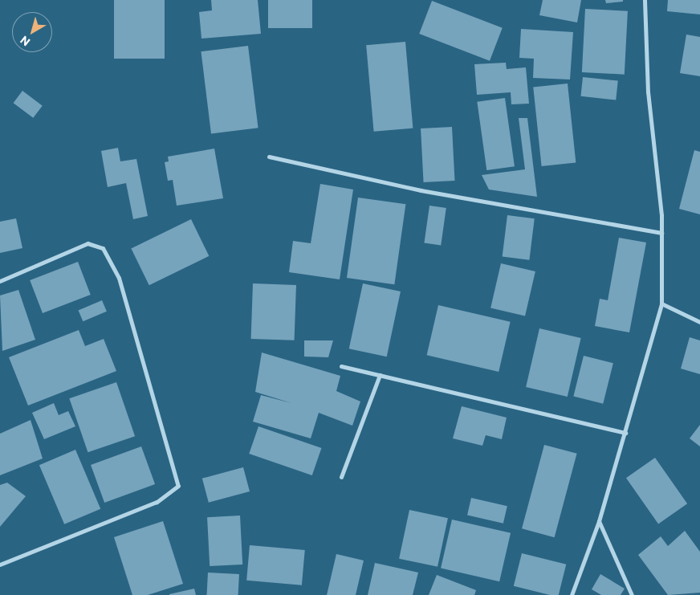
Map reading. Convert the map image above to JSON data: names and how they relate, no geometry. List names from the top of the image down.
{
  "north": "bottom left"
}
